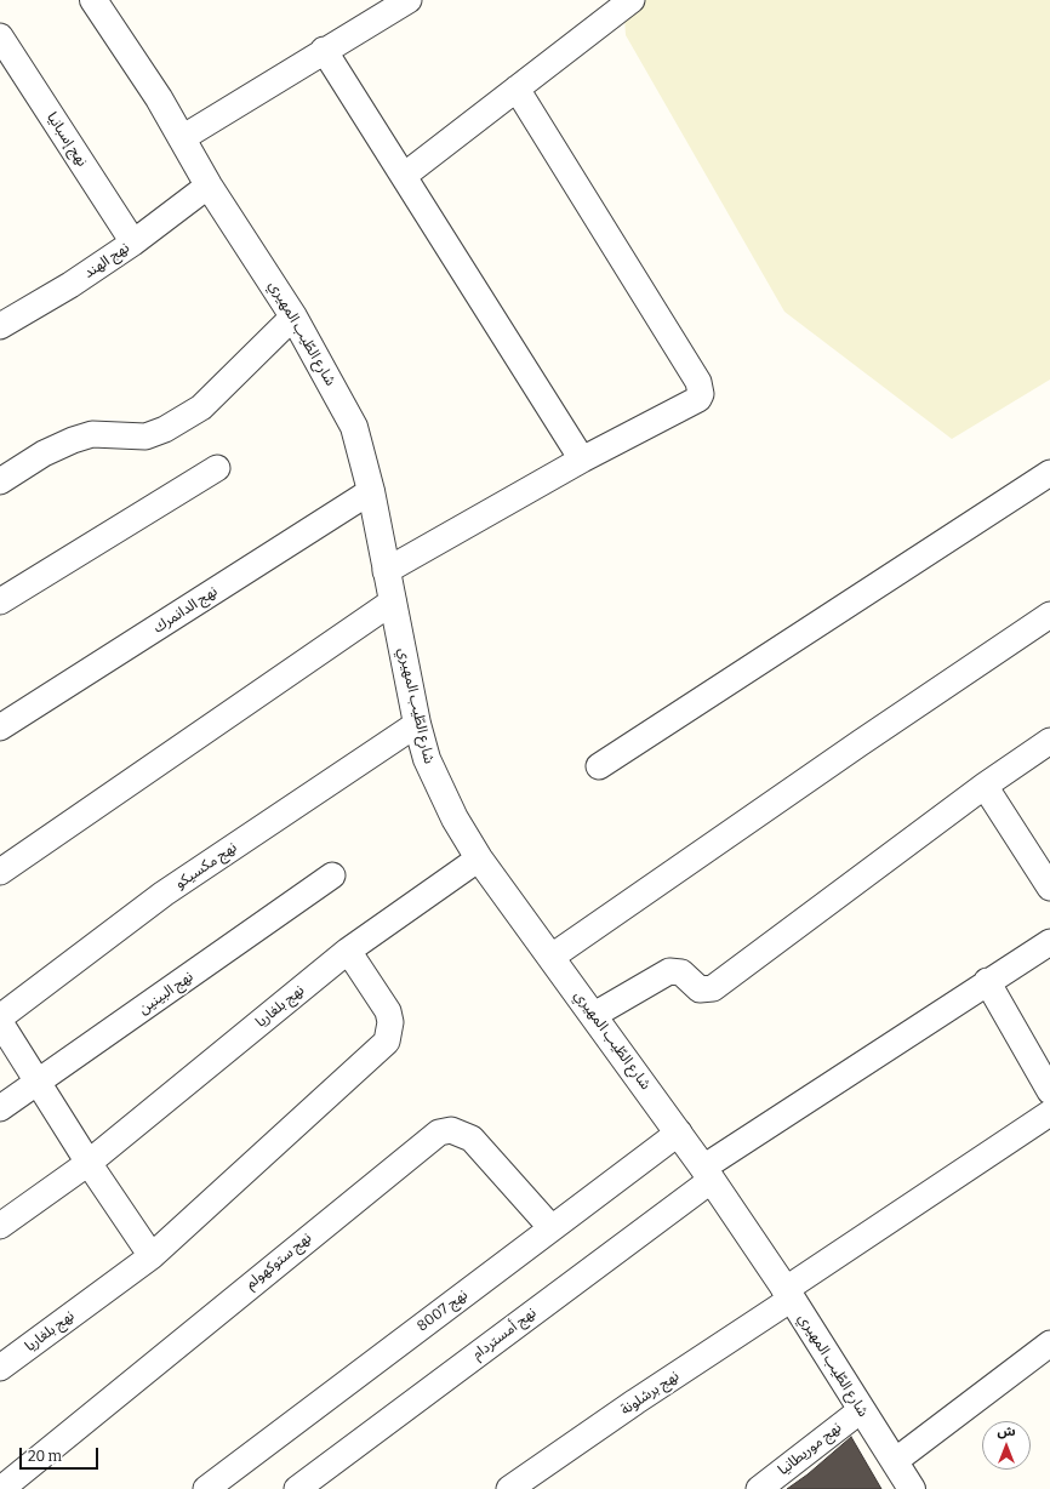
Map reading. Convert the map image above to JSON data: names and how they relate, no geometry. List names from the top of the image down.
{
  "streets": {
    "street": [
      "نهج إسبانيا",
      "نهج الهند",
      "شارع الطّيب المهيري",
      "نهج الدانمرك",
      "نهج مكسيكو",
      "نهج البينين",
      "نهج بلغاريا",
      "نهج ستوكهولم",
      "نهج 8007",
      "نهج أمستردام",
      "نهج برشلونة",
      "نهج موريطانيا"
    ]
  },
  "crossings": [
    ["نهج إسبانيا", "نهج الهند"],
    ["نهج الهند", "شارع الطّيب المهيري"],
    ["شارع الطّيب المهيري", "نهج الدانمرك"],
    ["شارع الطّيب المهيري", "نهج مكسيكو"],
    ["شارع الطّيب المهيري", "نهج بلغاريا"],
    ["شارع الطّيب المهيري", "نهج 8007"],
    ["شارع الطّيب المهيري", "نهج أمستردام"],
    ["شارع الطّيب المهيري", "نهج برشلونة"],
    ["شارع الطّيب المهيري", "نهج موريطانيا"],
    ["نهج ستوكهولم", "نهج 8007"]
  ],
  "scale_bar": "20 m",
  "north": "top"
}
